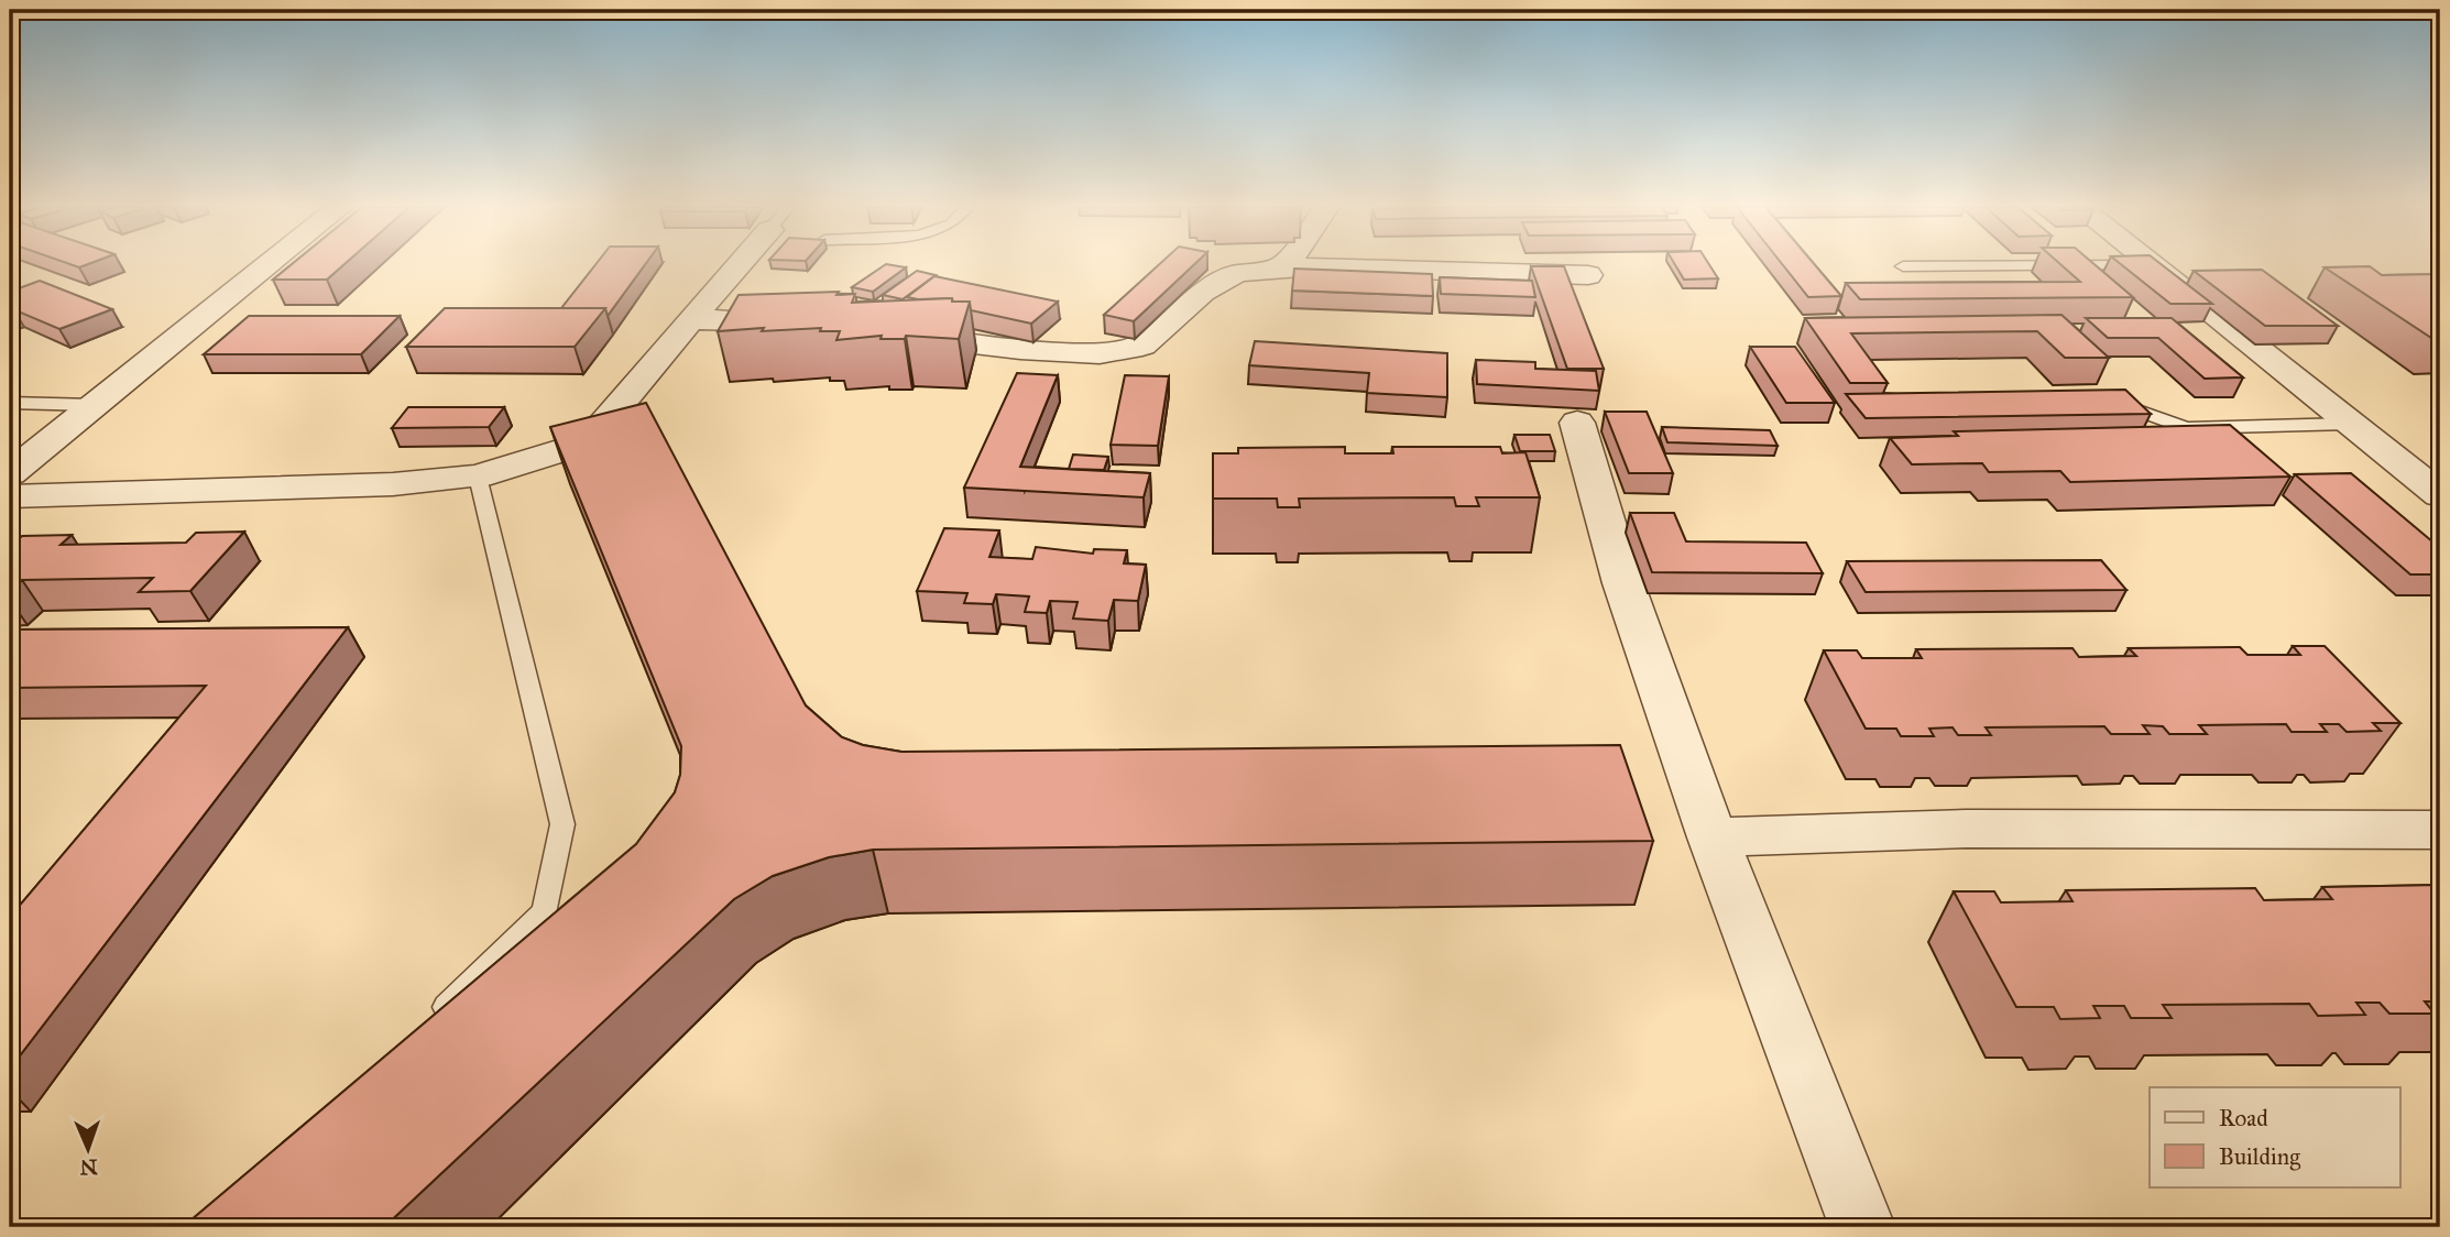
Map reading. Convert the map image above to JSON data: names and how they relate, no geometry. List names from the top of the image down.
{
  "legend": ["Road", "Building"],
  "north": "bottom"
}
